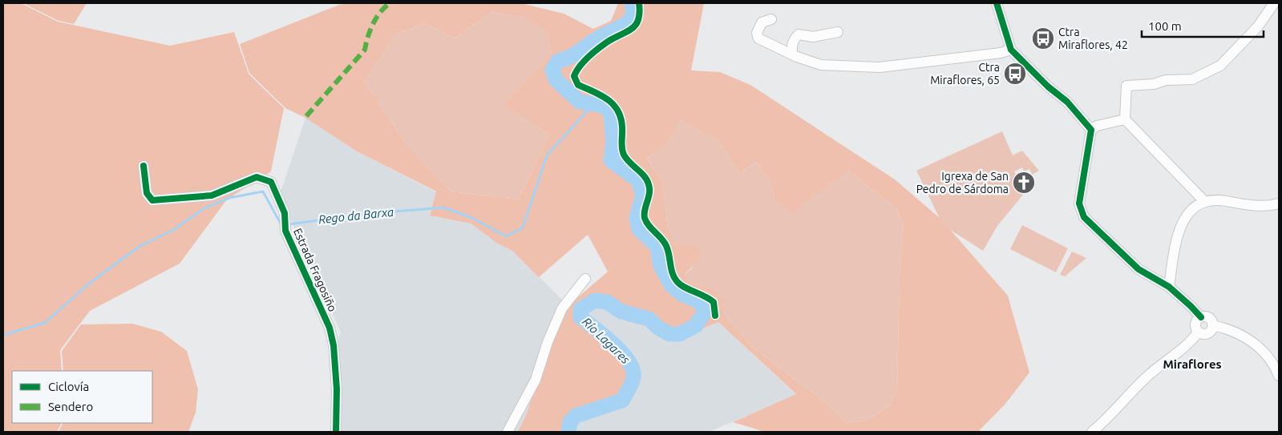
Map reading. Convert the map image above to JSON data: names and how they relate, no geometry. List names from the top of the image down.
{
  "streets": {
    "street": ["Estrada Fragosiño"]
  },
  "districts": ["Miraflores"],
  "water": ["Rego da Barxa", "Río Lagares"],
  "places": {
    "bus stop": ["Ctra Miraflores, 42", "Ctra Miraflores, 65"],
    "church": ["Igrexa de San Pedro de Sárdoma"]
  },
  "legend": ["Ciclovía", "Sendero"],
  "scale_bar": "100 m"
}
